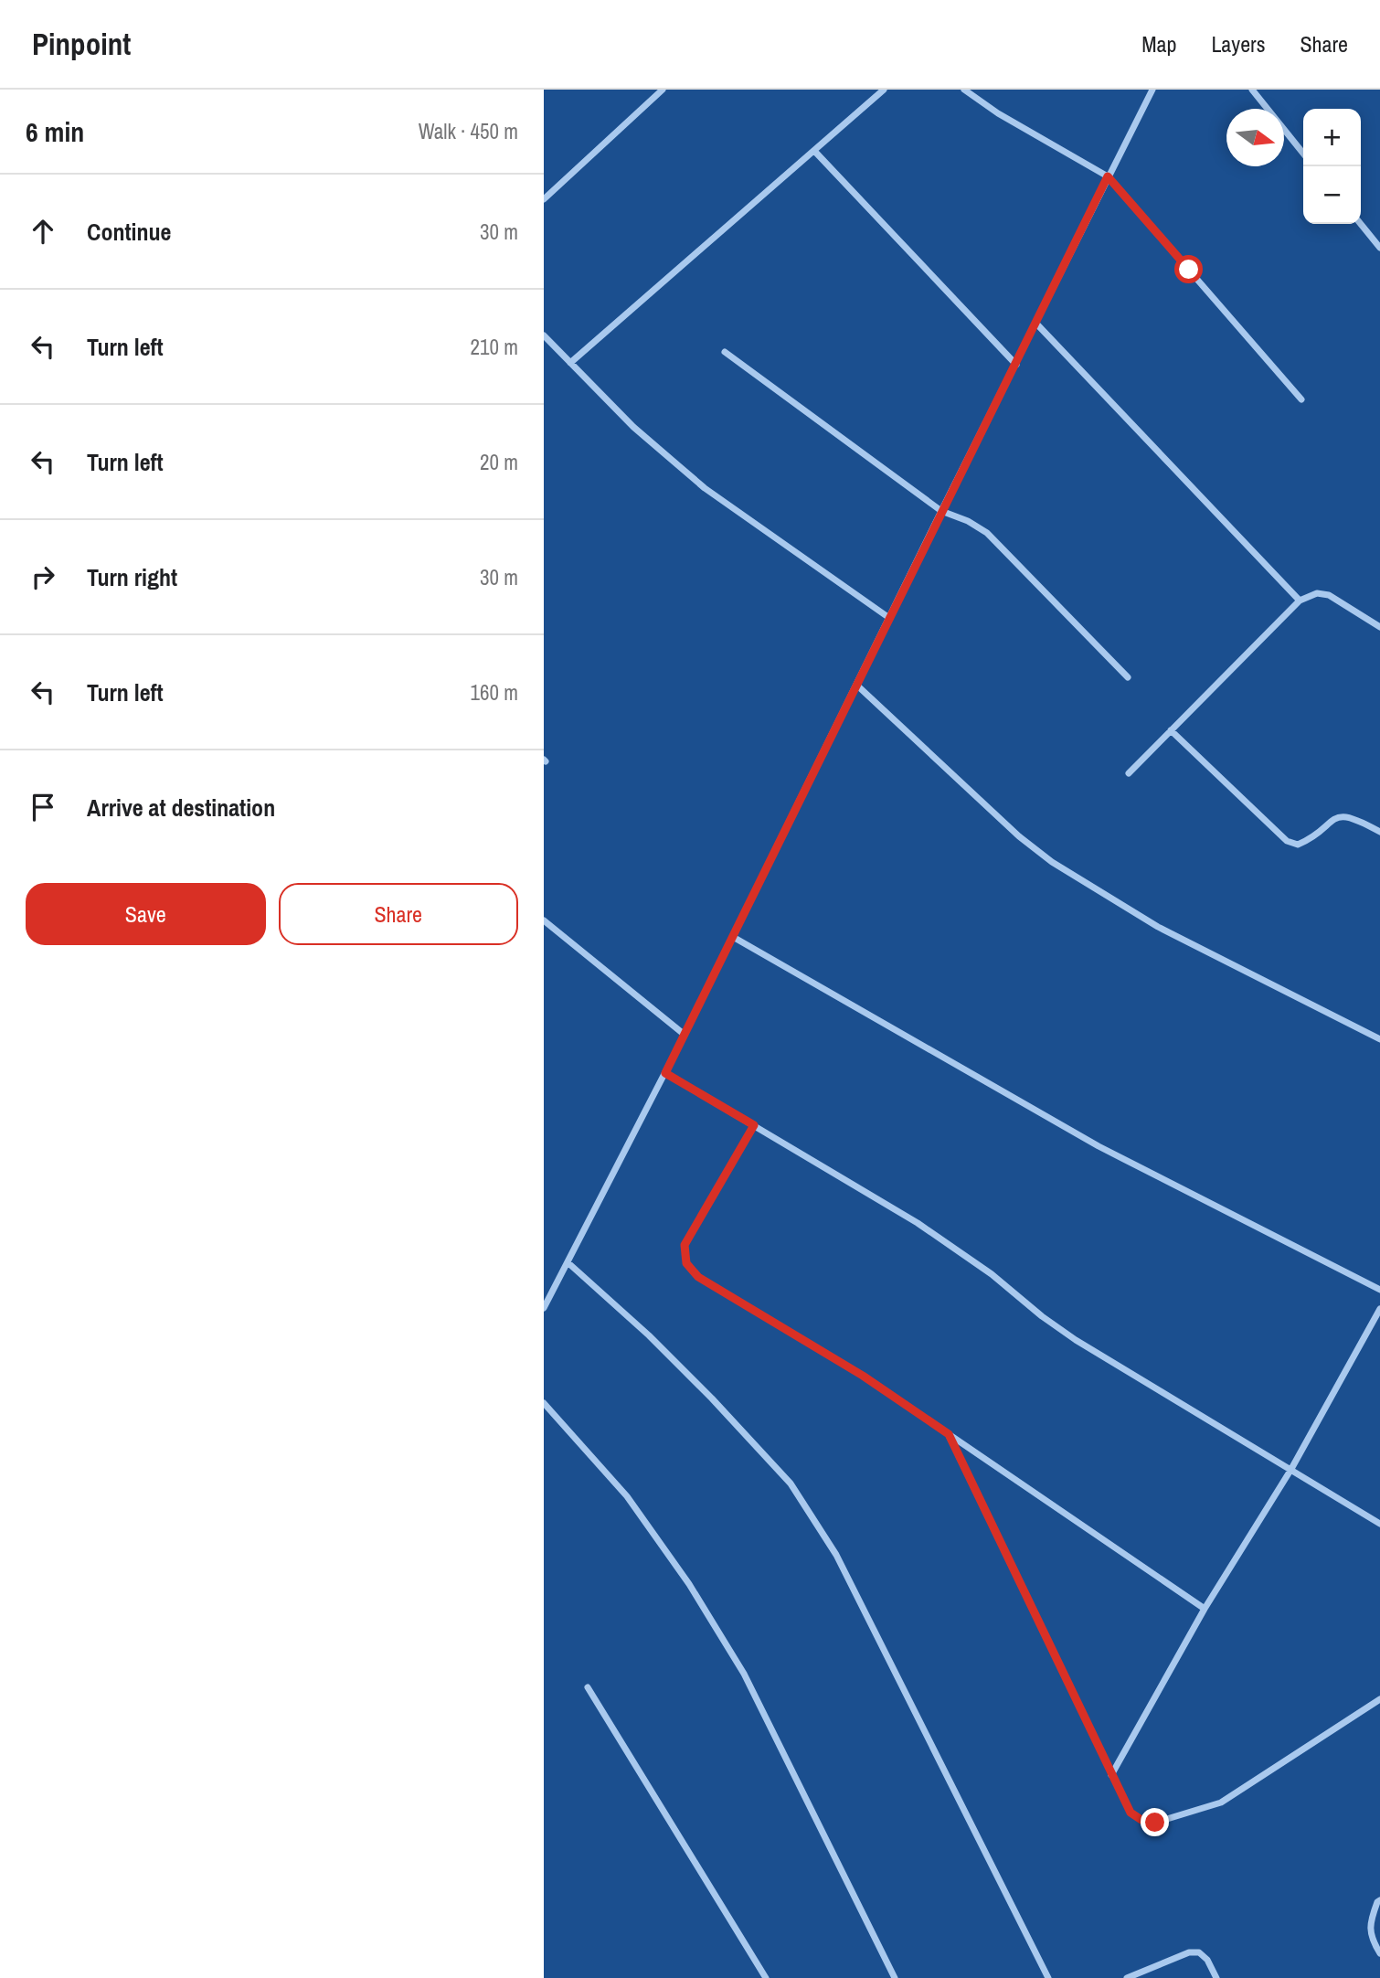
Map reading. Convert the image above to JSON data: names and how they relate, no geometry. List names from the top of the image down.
{
  "north": "right",
  "page": {
    "header": "Pinpoint",
    "nav": ["Map", "Layers", "Share"],
    "heading": ["6 min", "Walk · 450 m"],
    "map_buttons": ["+", "−"],
    "list": [
      ["Continue", "30 m"],
      ["Turn left", "210 m"],
      ["Turn left", "20 m"],
      ["Turn right", "30 m"],
      ["Turn left", "160 m"],
      "Arrive at destination"
    ],
    "buttons": ["Save", "Share"]
  }
}
